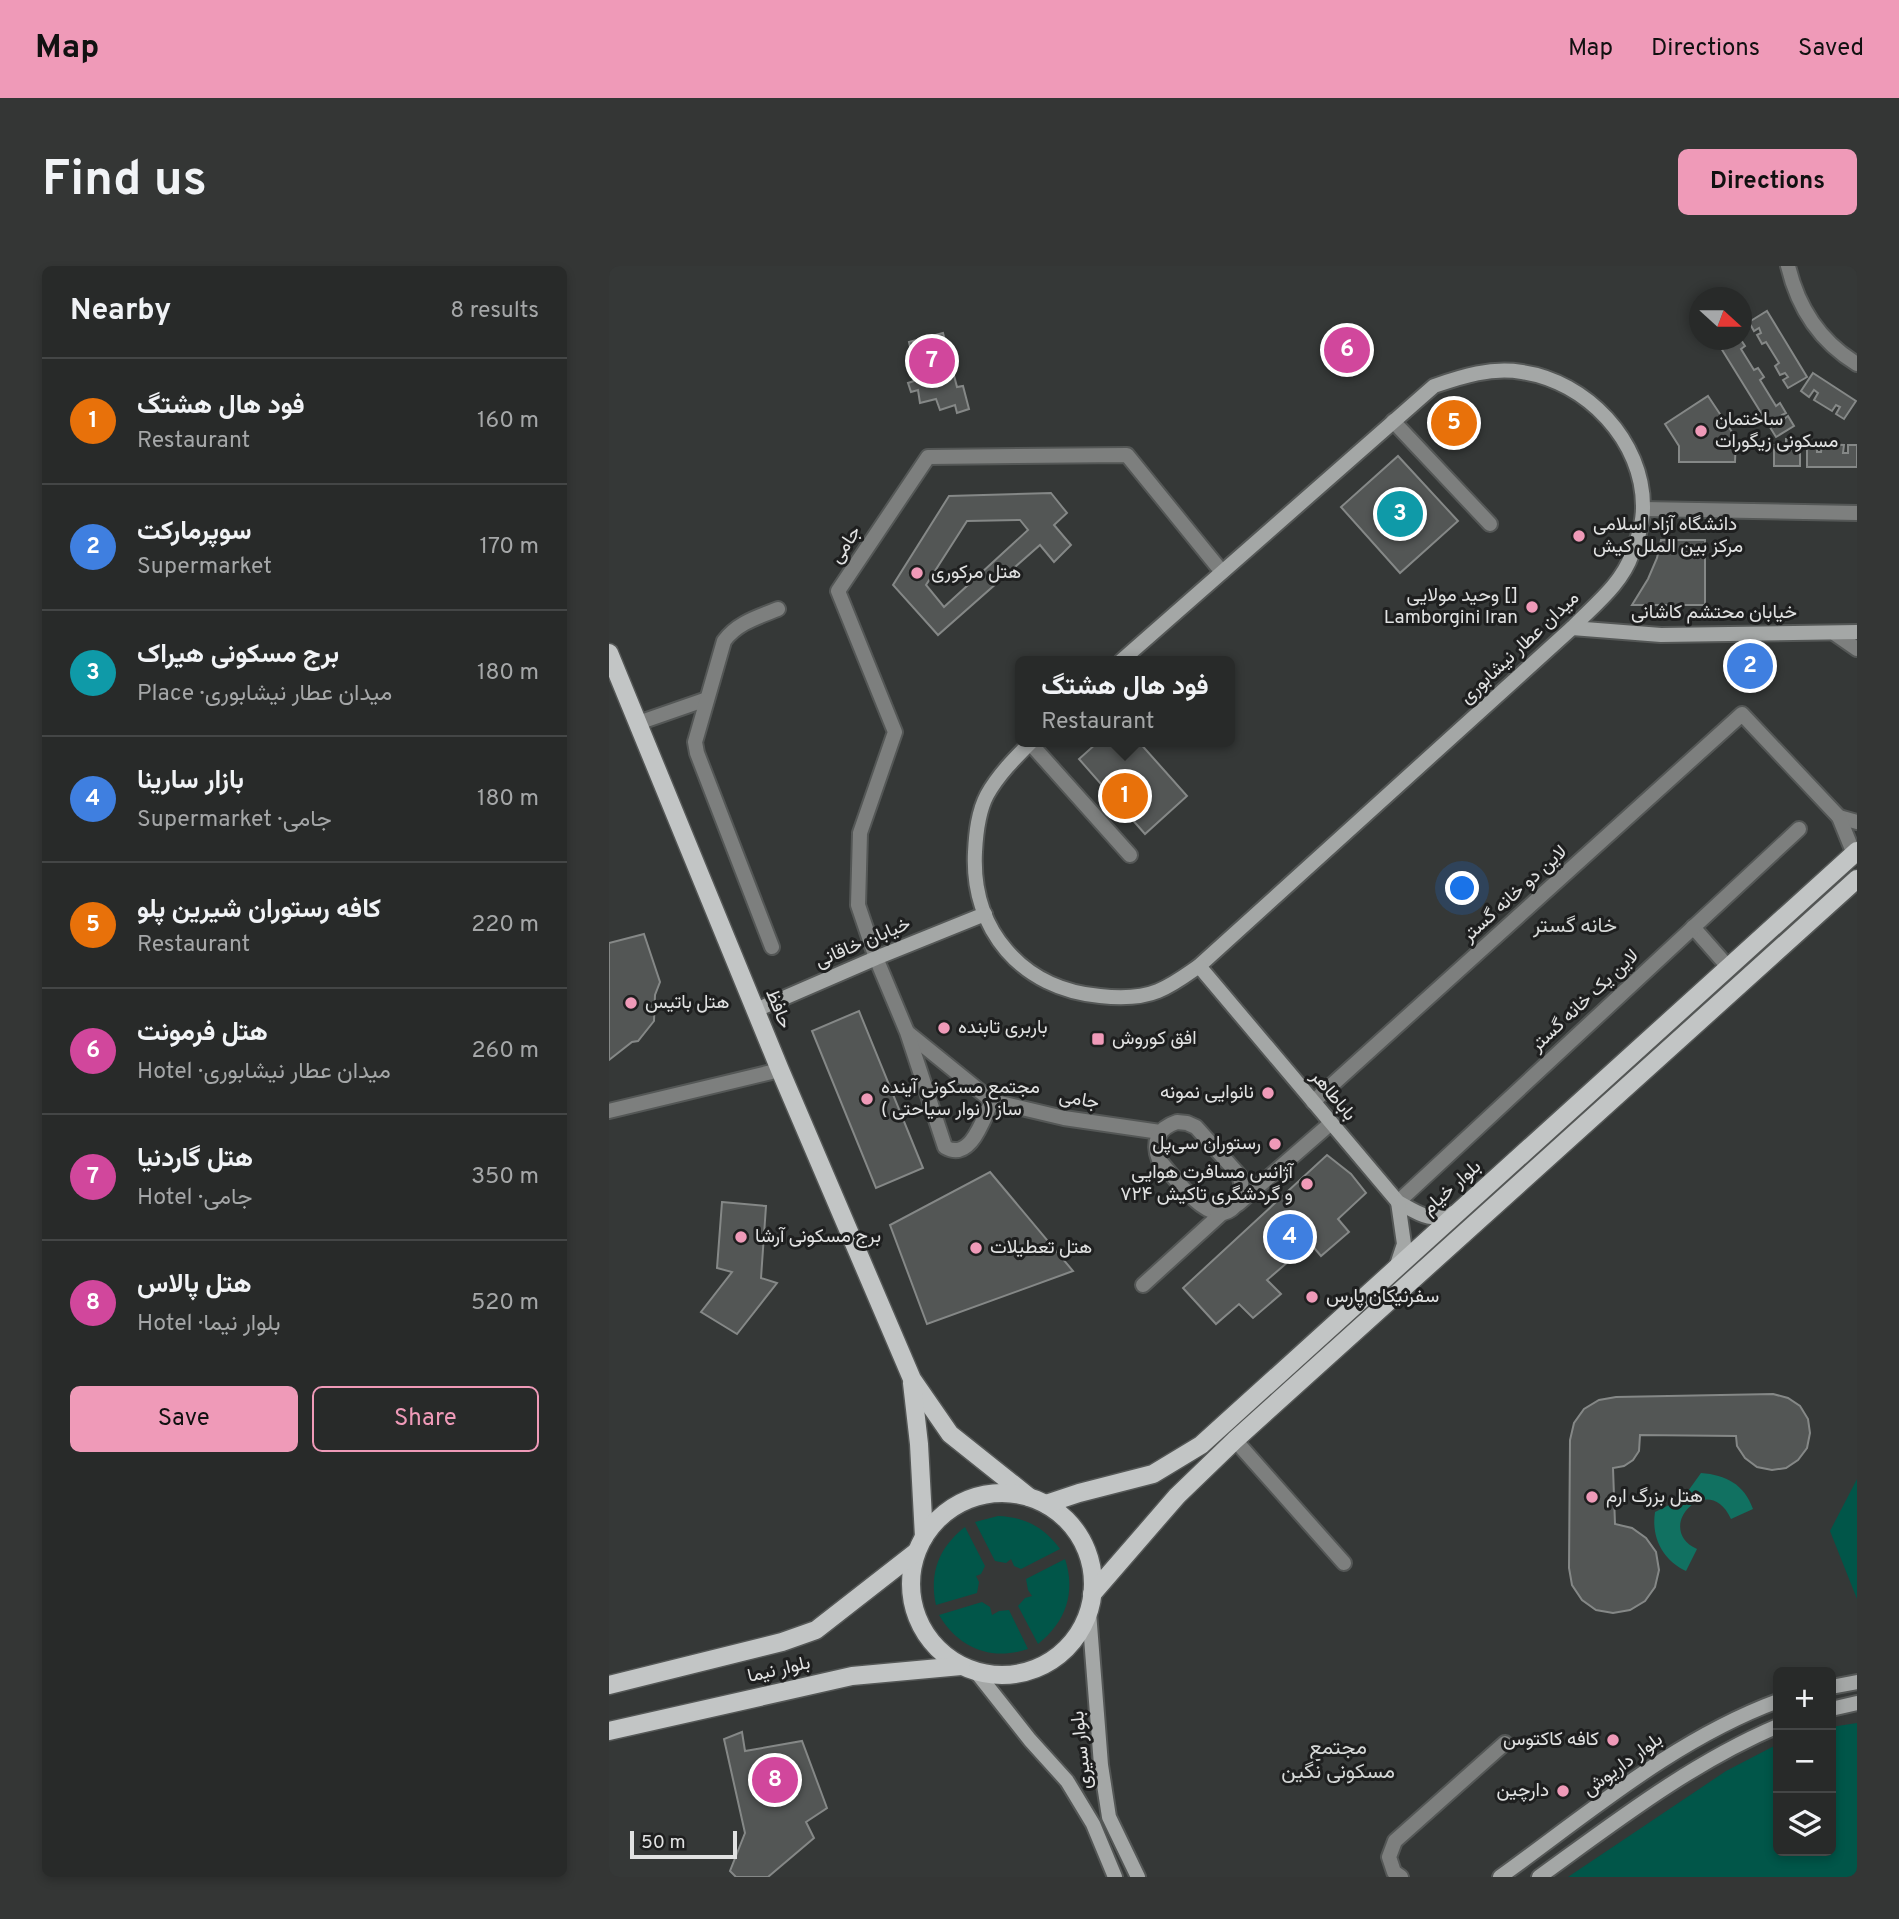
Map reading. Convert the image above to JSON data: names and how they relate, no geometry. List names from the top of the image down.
{
  "streets": {
    "main road": ["حافظ", "بلوار خیام", "بلوار نیما"],
    "street": [
      "جامی",
      "خیابان محتشم کاشانی",
      "میدان عطار نیشابوری",
      "لاین دو خانه گستر",
      "خیابان خاقانی",
      "لاین یک خانه گستر",
      "باباطاهر",
      "بلوار سیری",
      "بلوار داریوش"
    ]
  },
  "crossings": [
    ["جامی", "میدان عطار نیشابوری"],
    ["جامی", "خیابان خاقانی"],
    ["خیابان محتشم کاشانی", "میدان عطار نیشابوری"],
    ["میدان عطار نیشابوری", "خیابان خاقانی"],
    ["میدان عطار نیشابوری", "باباطاهر"],
    ["لاین دو خانه گستر", "باباطاهر"],
    ["خیابان خاقانی", "حافظ"],
    ["لاین یک خانه گستر", "باباطاهر"],
    ["باباطاهر", "بلوار خیام"],
    ["بلوار خیام", "بلوار نیما"],
    ["بلوار خیام", "بلوار سیری"],
    ["بلوار نیما", "بلوار سیری"]
  ],
  "districts": ["خانه گستر", "مجتمع مسکونی نگین"],
  "places": {
    "other": [
      "ساختمان مسکونی زیگورات",
      "دانشگاه آزاد اسلامی مرکز بین الملل کیش",
      "هتل مرکوری",
      "وحید مولایی [] Lamborgini Iran",
      "هتل باتیس",
      "باربری تابنده",
      "نانوایی نمونه",
      "مجتمع مسکونی آینده ساز ( نوار سیاحتی )",
      "رستوران سی‌پل",
      "آژانس مسافرت هوایی و گردشگری تاکیش ۷۲۴",
      "برج مسکونی آرشا",
      "هتل تعطیلات",
      "سفرنیکان پارس",
      "هتل بزرگ ارم",
      "کافه کاکتوس",
      "دارچین"
    ],
    "transit": ["افق کوروش"]
  },
  "scale_bar": "50 m",
  "north": "right",
  "page": {
    "header": "Map",
    "nav": ["Map", "Directions", "Saved"],
    "buttons": [
      "Directions",
      ["Save", "Share"]
    ],
    "title": "Find us",
    "heading": ["Nearby", "8 results"],
    "pins": [
      "6",
      "7",
      "5",
      "3",
      "2",
      "1",
      "4",
      "8"
    ],
    "list": [
      {
        "mark": "1",
        "name": "فود هال هشتگ",
        "note": "Restaurant",
        "value": "160 m"
      },
      {
        "mark": "2",
        "name": "سوپرمارکت",
        "note": "Supermarket",
        "value": "170 m"
      },
      {
        "mark": "3",
        "name": "برج مسکونی هیراک",
        "note": "Place · میدان عطار نیشابوری",
        "value": "180 m"
      },
      {
        "mark": "4",
        "name": "بازار سارینا",
        "note": "Supermarket · جامی",
        "value": "180 m"
      },
      {
        "mark": "5",
        "name": "کافه رستوران شیرین پلو",
        "note": "Restaurant",
        "value": "220 m"
      },
      {
        "mark": "6",
        "name": "هتل فرمونت",
        "note": "Hotel · میدان عطار نیشابوری",
        "value": "260 m"
      },
      {
        "mark": "7",
        "name": "هتل گاردنیا",
        "note": "Hotel · جامی",
        "value": "350 m"
      },
      {
        "mark": "8",
        "name": "هتل پالاس",
        "note": "Hotel · بلوار نیما",
        "value": "520 m"
      }
    ],
    "popup": ["فود هال هشتگ", "Restaurant"],
    "map_buttons": ["+", "−"],
    "scale": "50 m"
  }
}
